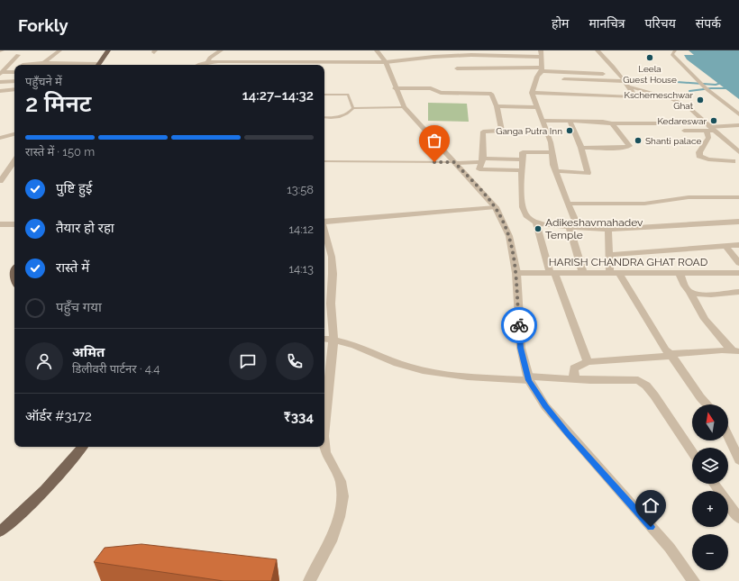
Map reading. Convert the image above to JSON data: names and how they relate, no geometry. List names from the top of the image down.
{
  "streets": {
    "street": ["HARISH CHANDRA GHAT ROAD"]
  },
  "places": [
    "Leela Guest House",
    "Kschemeschwar Ghat",
    "Kedareswar",
    "Ganga Putra Inn",
    "Shanti palace",
    "Adikeshavmahadev Temple"
  ],
  "north": "top",
  "page": {
    "header": "Forkly",
    "nav": [
      "होम",
      "मानचित्र",
      "परिचय",
      "संपर्क"
    ],
    "heading": ["2 मिनट", "पहुँचने में", "14:27–14:32"],
    "panel": [
      "अमित",
      "डिलीवरी पार्टनर · 4.4",
      "ऑर्डर #3172",
      "₹334"
    ],
    "bar": "रास्ते में · 150 m",
    "list": [
      ["पुष्टि हुई", "13:58"],
      ["तैयार हो रहा", "14:12"],
      ["रास्ते में", "14:13"],
      "पहुँच गया"
    ],
    "map_buttons": ["+", "−"]
  }
}
